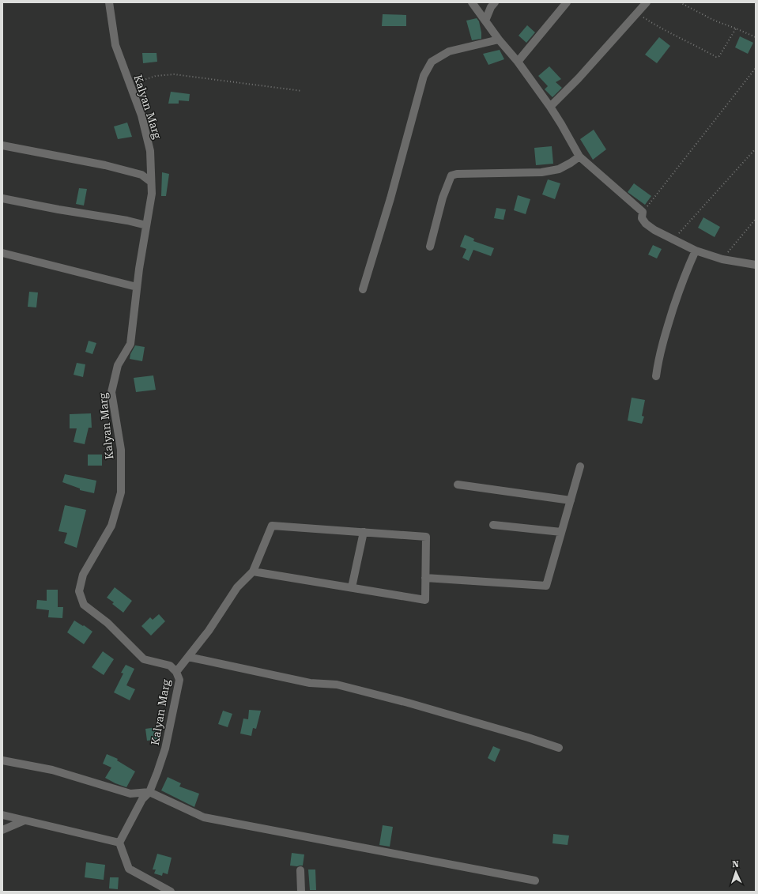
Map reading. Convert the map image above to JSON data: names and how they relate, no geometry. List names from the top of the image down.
{
  "streets": {
    "street": ["Kalyan Marg"]
  },
  "north": "top"
}
